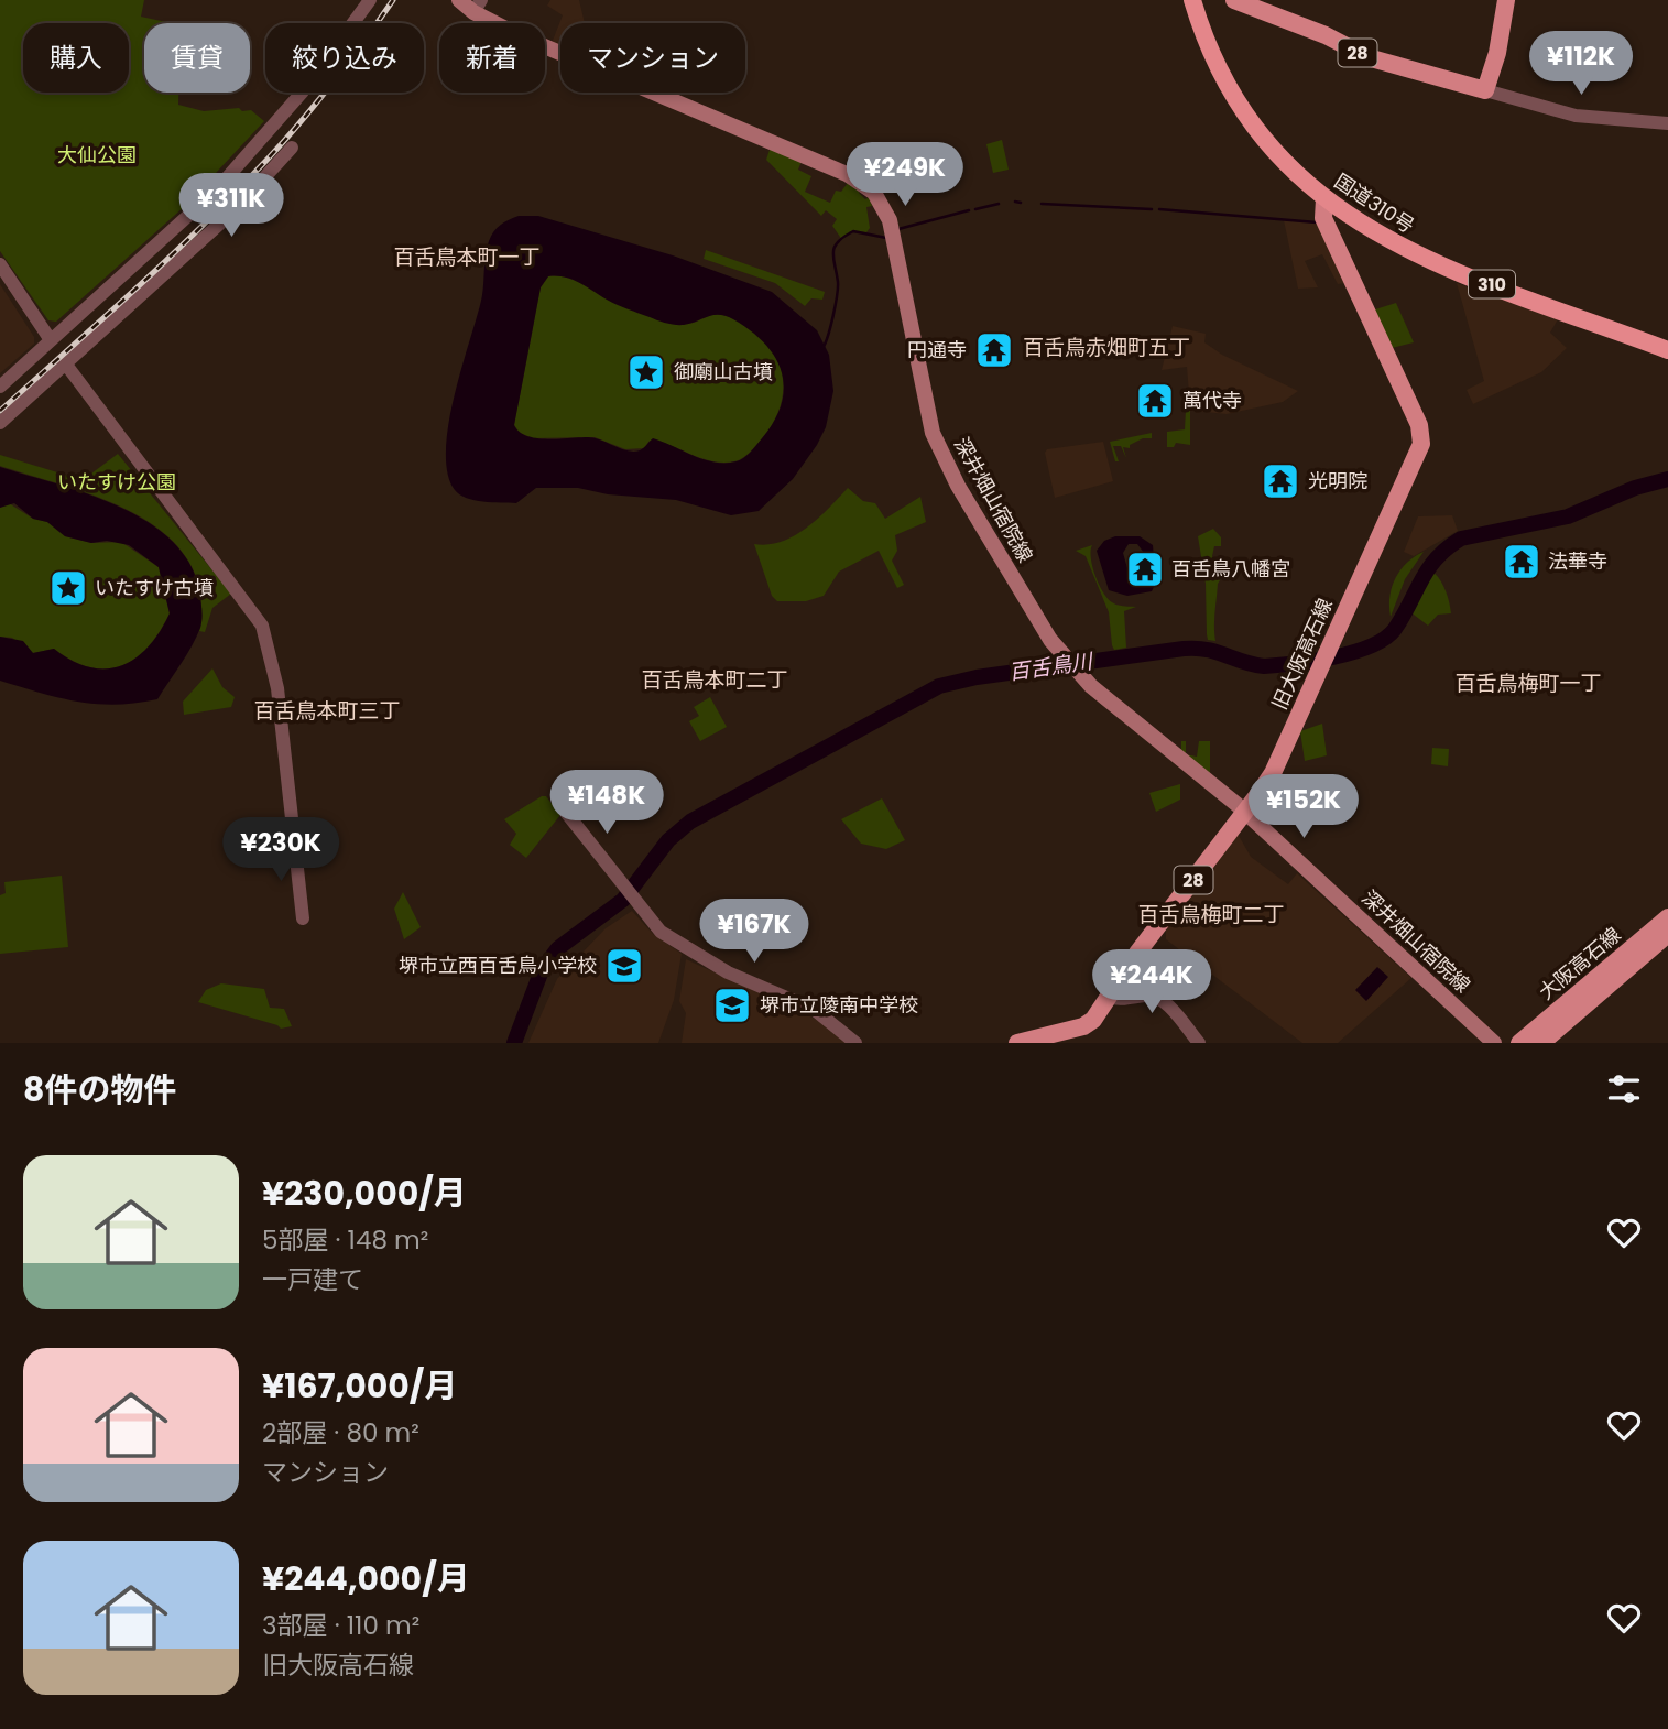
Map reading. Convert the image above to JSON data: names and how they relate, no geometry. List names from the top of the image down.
{
  "streets": {
    "highway": ["国道310号", "310"],
    "main road": [
      "28",
      "深井畑山宿院線",
      "旧大阪高石線",
      "大阪高石線"
    ]
  },
  "crossings": [
    ["国道310号", "旧大阪高石線"],
    ["深井畑山宿院線", "旧大阪高石線"]
  ],
  "districts": [
    "百舌鳥本町一丁",
    "百舌鳥赤畑町五丁",
    "百舌鳥本町二丁",
    "百舌鳥梅町一丁",
    "百舌鳥本町三丁",
    "百舌鳥梅町二丁"
  ],
  "water": ["百舌鳥川"],
  "parks": ["大仙公園", "いたすけ公園"],
  "places": {
    "temple": [
      "円通寺",
      "萬代寺",
      "光明院",
      "法華寺",
      "百舌鳥八幡宮"
    ],
    "place": ["御廟山古墳", "いたすけ古墳"],
    "school or university": ["堺市立西百舌鳥小学校", "堺市立陵南中学校"]
  },
  "page": {
    "chip": [
      "購入",
      "賃貸",
      "絞り込み",
      "新着",
      "マンション"
    ],
    "price": [
      "¥112K",
      "¥249K",
      "¥311K",
      "¥148K",
      "¥152K",
      "¥230K",
      "¥167K",
      "¥244K"
    ],
    "heading": "8件の物件",
    "list": [
      {
        "name": "¥230,000/月",
        "note": "5部屋 · 148 m² · 一戸建て"
      },
      {
        "name": "¥167,000/月",
        "note": "2部屋 · 80 m² · マンション"
      },
      {
        "name": "¥244,000/月",
        "note": "3部屋 · 110 m² · 旧大阪高石線"
      }
    ]
  }
}
